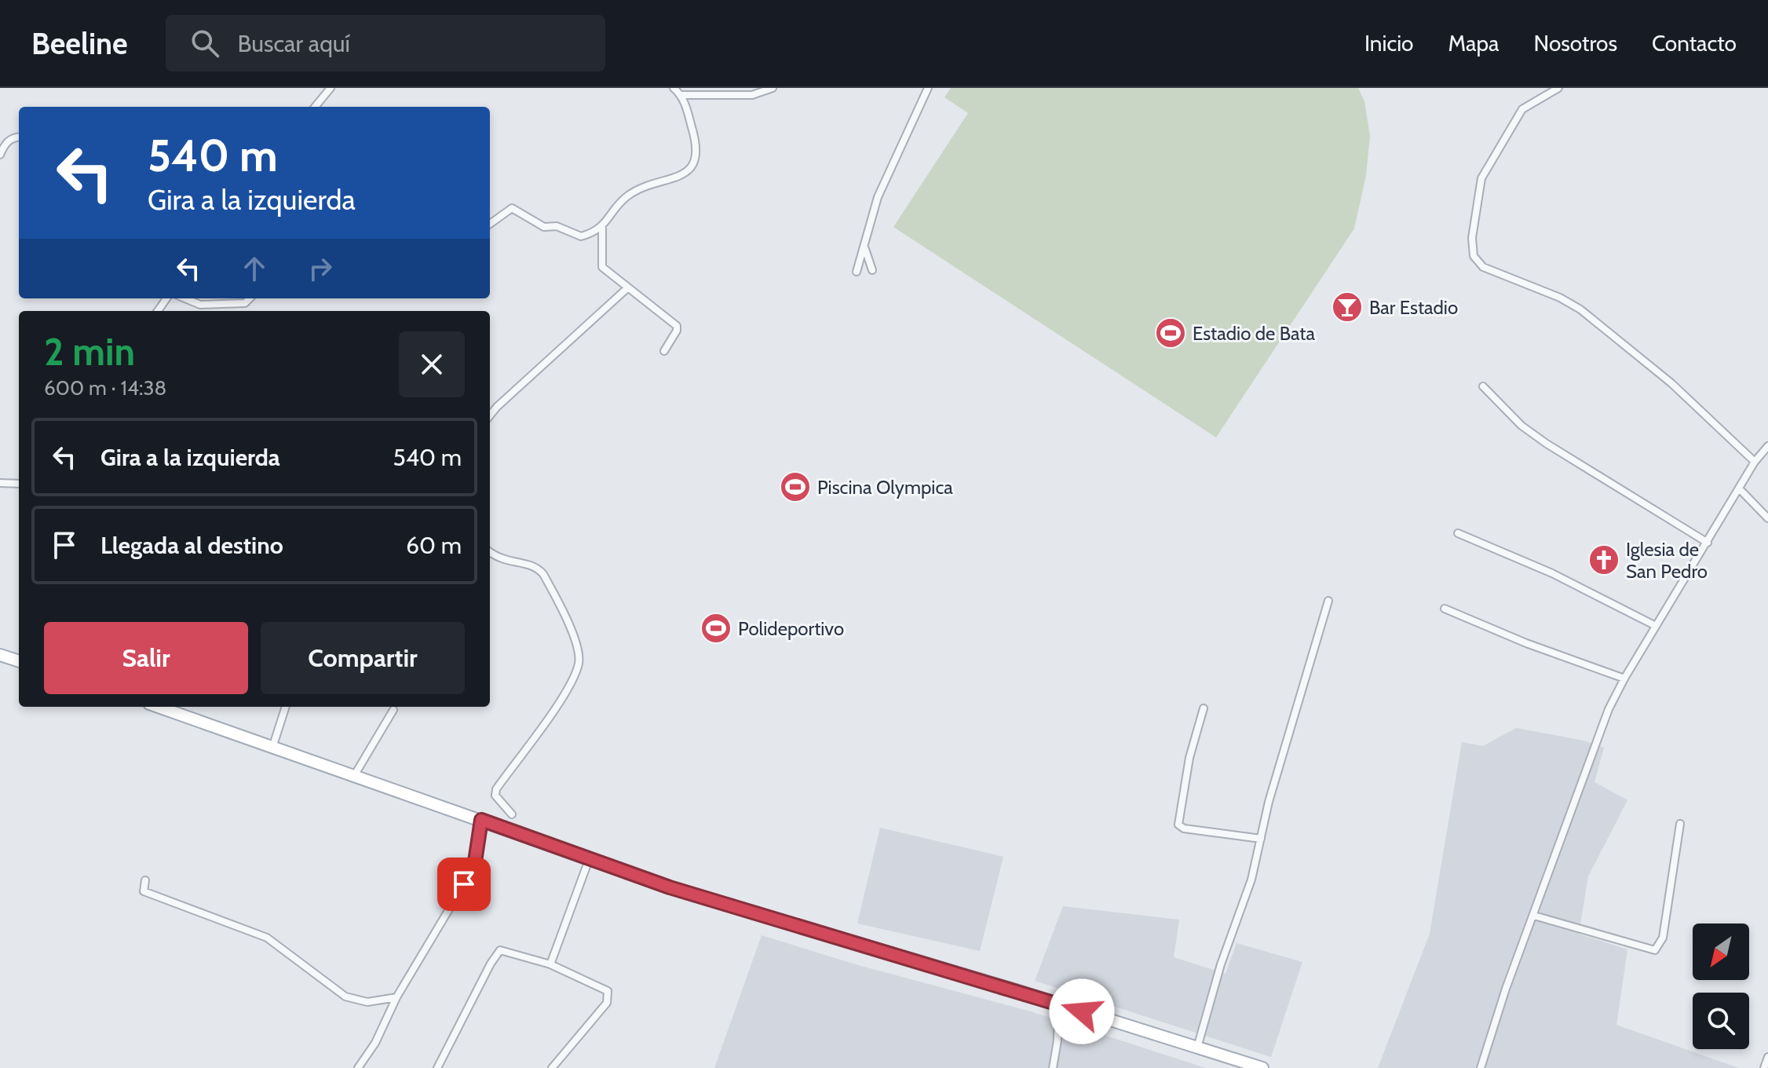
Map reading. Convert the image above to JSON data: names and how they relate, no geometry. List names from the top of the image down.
{
  "places": {
    "bar": ["Bar Estadio"],
    "sports": ["Estadio de Bata", "Piscina Olympica", "Polideportivo"],
    "church": ["Iglesia de San Pedro"]
  },
  "north": "bottom left",
  "page": {
    "header": "Beeline",
    "search": "Buscar aquí",
    "nav": [
      "Inicio",
      "Mapa",
      "Nosotros",
      "Contacto"
    ],
    "turn": ["540 m", "Gira a la izquierda"],
    "heading": ["2 min", "600 m · 14:38"],
    "list": [
      {
        "name": "Gira a la izquierda",
        "value": "540 m"
      },
      {
        "name": "Llegada al destino",
        "value": "60 m"
      }
    ],
    "buttons": ["Salir", "Compartir"]
  }
}
